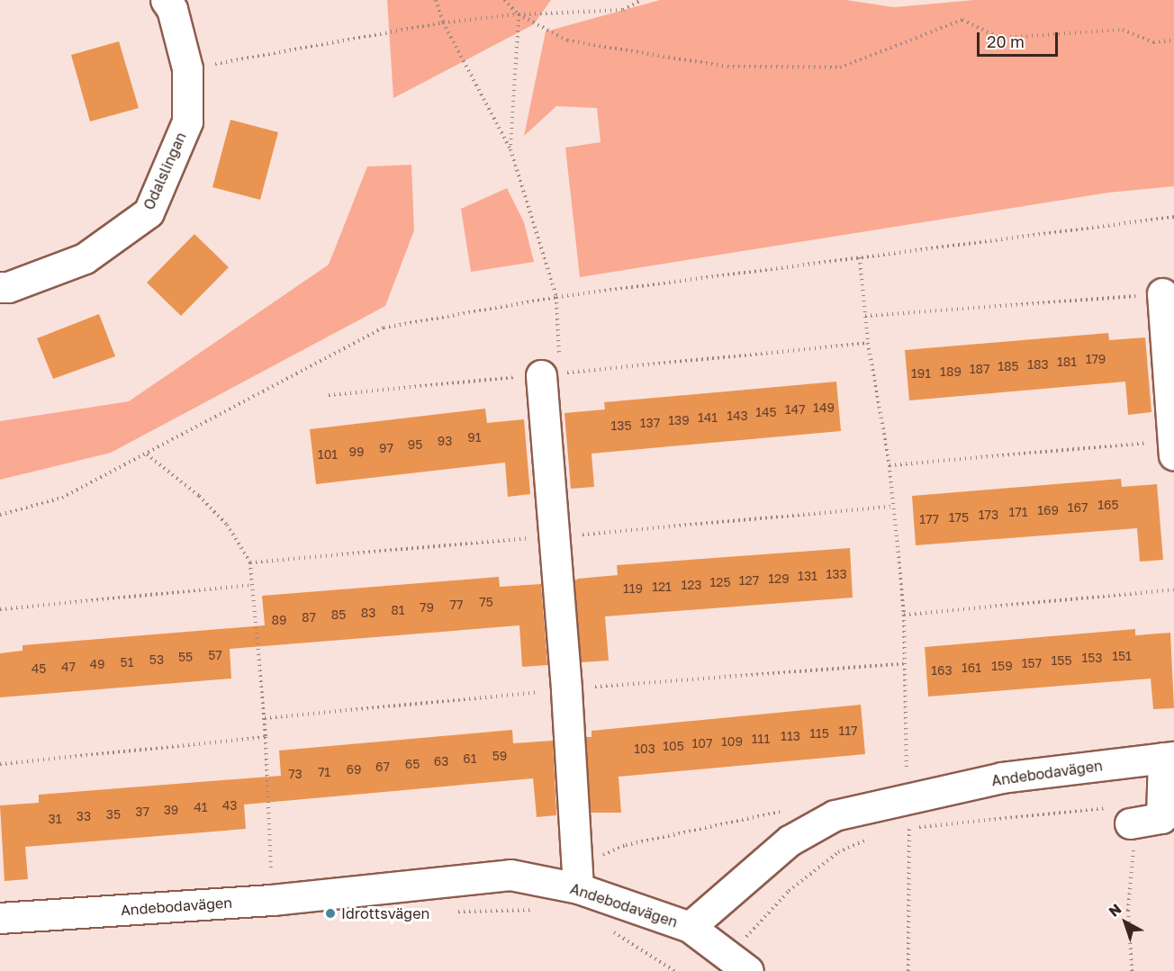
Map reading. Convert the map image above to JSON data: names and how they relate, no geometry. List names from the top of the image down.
{
  "streets": {
    "street": ["Odalslingan", "Andebodavägen"]
  },
  "places": ["Idrottsvägen"],
  "house_numbers": [
    "179",
    "181",
    "183",
    "185",
    "187",
    "189",
    "191",
    "149",
    "147",
    "145",
    "143",
    "141",
    "139",
    "137",
    "135",
    "91",
    "93",
    "95",
    "97",
    "99",
    "101",
    "165",
    "167",
    "169",
    "171",
    "173",
    "175",
    "177",
    "133",
    "131",
    "129",
    "127",
    "125",
    "123",
    "121",
    "119",
    "75",
    "77",
    "79",
    "81",
    "83",
    "85",
    "87",
    "89",
    "57",
    "151",
    "55",
    "153",
    "53",
    "155",
    "51",
    "157",
    "49",
    "159",
    "47",
    "161",
    "45",
    "163",
    "117",
    "115",
    "113",
    "111",
    "109",
    "107",
    "105",
    "103",
    "59",
    "61",
    "63",
    "65",
    "67",
    "69",
    "71",
    "73",
    "43",
    "41",
    "39",
    "37",
    "35",
    "33",
    "31"
  ],
  "scale_bar": "20 m",
  "north": "top left"
}
